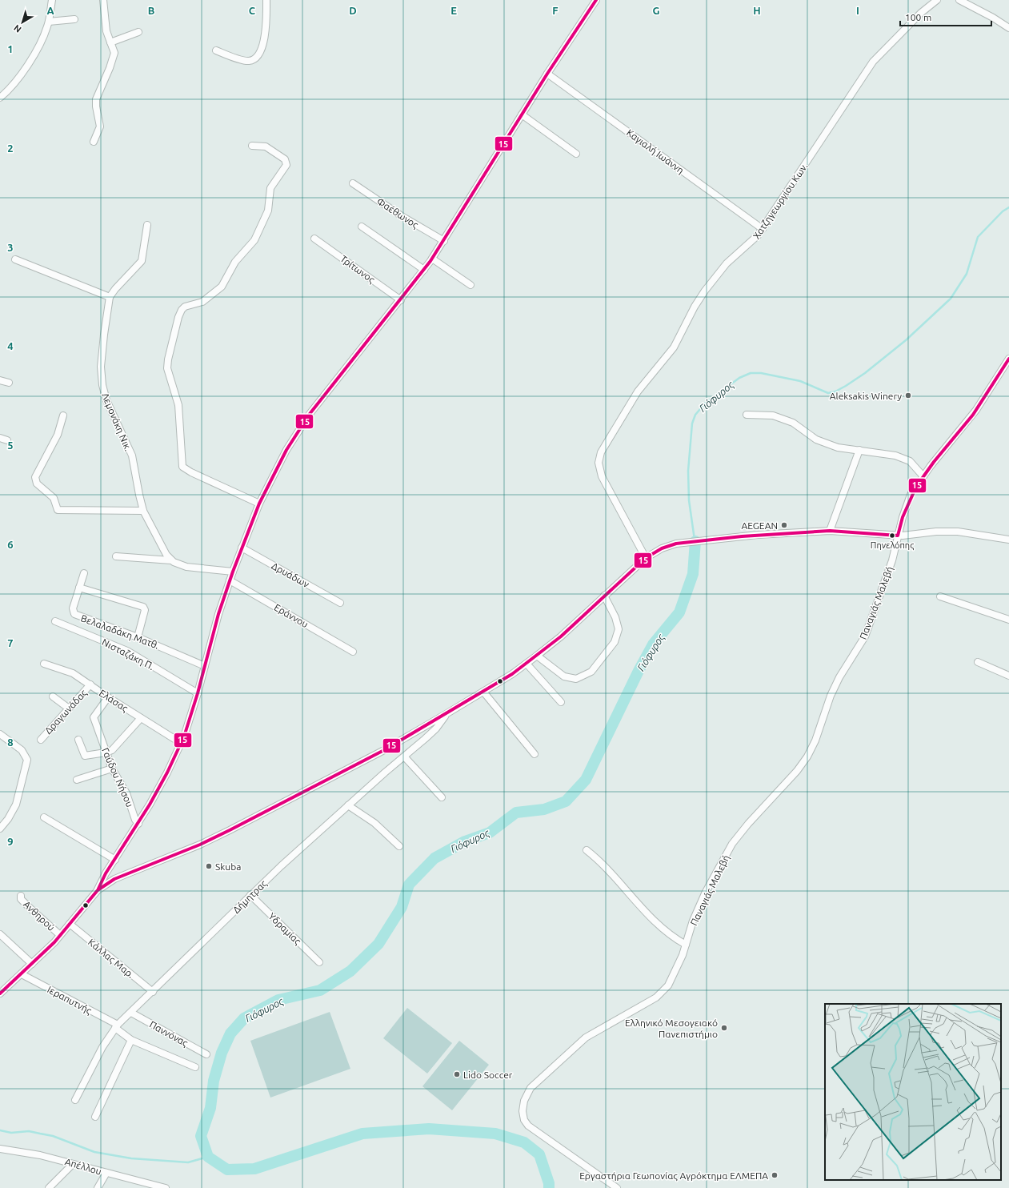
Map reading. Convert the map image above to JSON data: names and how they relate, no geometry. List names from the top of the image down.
{
  "streets": {
    "street": [
      "Καγιαλή Ιωάννη",
      "Χατζηγεωργίου Κων.",
      "Φαέθωνος",
      "Τρίτωνος",
      "Λεμονάκη Νικ.",
      "Δρυάδων",
      "Παναγιάς Μαλεβή",
      "Εράννου",
      "Βελαλαδάκη Ματθ.",
      "Νισταζάκη Π.",
      "Ελάσας",
      "Δραγωνάδας",
      "Γαύδου Νήσου",
      "Δήμητρας",
      "Ανθηρού",
      "Υδραμίας",
      "Κάλλας Μαρ.",
      "Ιεραπυτνής",
      "Παννόνας",
      "Απέλλου"
    ]
  },
  "crossings": [
    ["Καγιαλή Ιωάννη", "Χατζηγεωργίου Κων."],
    ["Ελάσας", "Δραγωνάδας"],
    ["Ελάσας", "Γαύδου Νήσου"],
    ["Δήμητρας", "Υδραμίας"],
    ["Δήμητρας", "Κάλλας Μαρ."],
    ["Δήμητρας", "Ιεραπυτνής"],
    ["Δήμητρας", "Παννόνας"]
  ],
  "water": ["Γιόφυρος"],
  "places": [
    "Aleksakis Winery",
    "AEGEAN",
    "Πηνελόπης",
    "Skuba",
    "Ελληνικό Μεσογειακό Πανεπιστήμιο",
    "Lido Soccer",
    "Εργαστήρια Γεωπονίας Αγρόκτημα ΕΛΜΕΠΑ"
  ],
  "lines": ["transit line 15"],
  "scale_bar": "100 m",
  "north": "bottom left",
  "grid": {
    "columns": [
      "A",
      "B",
      "C",
      "D",
      "E",
      "F",
      "G",
      "H",
      "I"
    ],
    "rows": [
      "1",
      "2",
      "3",
      "4",
      "5",
      "6",
      "7",
      "8",
      "9"
    ]
  }
}
